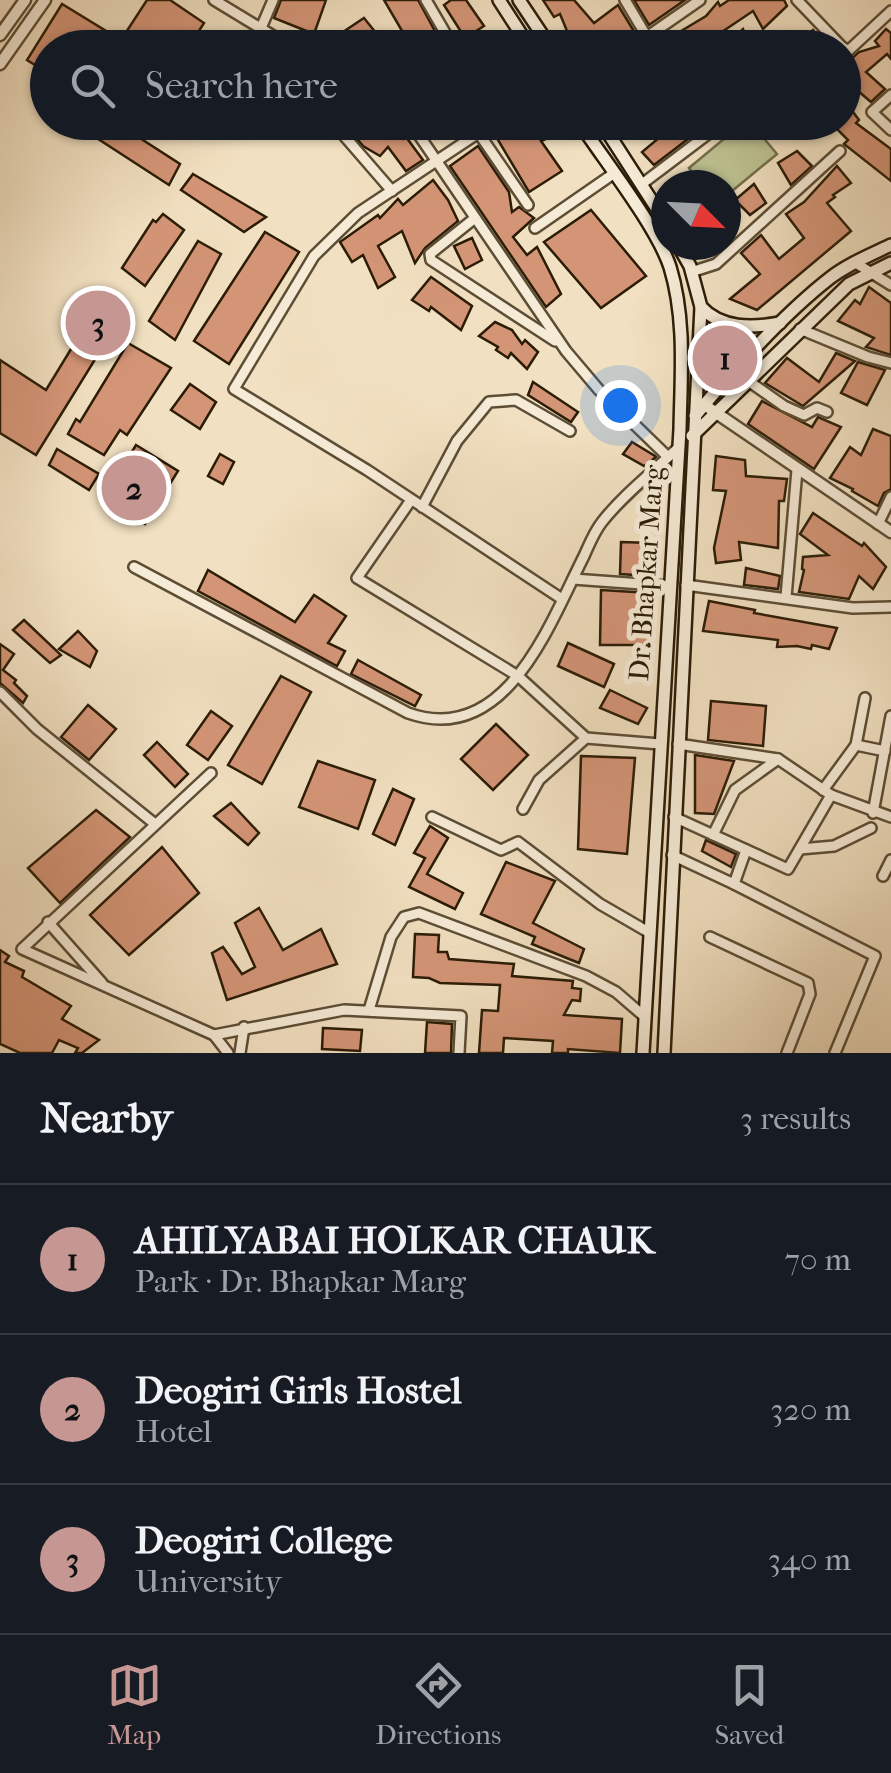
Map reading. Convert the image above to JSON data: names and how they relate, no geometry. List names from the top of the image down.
{
  "streets": {
    "main road": ["Dr. Bhapkar Marg"]
  },
  "north": "bottom right",
  "page": {
    "search": "Search here",
    "pins": ["3", "1", "2"],
    "heading": ["Nearby", "3 results"],
    "list": [
      {
        "mark": "1",
        "name": "AHILYABAI HOLKAR CHAUK",
        "note": "Park · Dr. Bhapkar Marg",
        "value": "70 m"
      },
      {
        "mark": "2",
        "name": "Deogiri Girls Hostel",
        "note": "Hotel",
        "value": "320 m"
      },
      {
        "mark": "3",
        "name": "Deogiri College",
        "note": "University",
        "value": "340 m"
      }
    ],
    "nav": ["Map", "Directions", "Saved"]
  }
}
